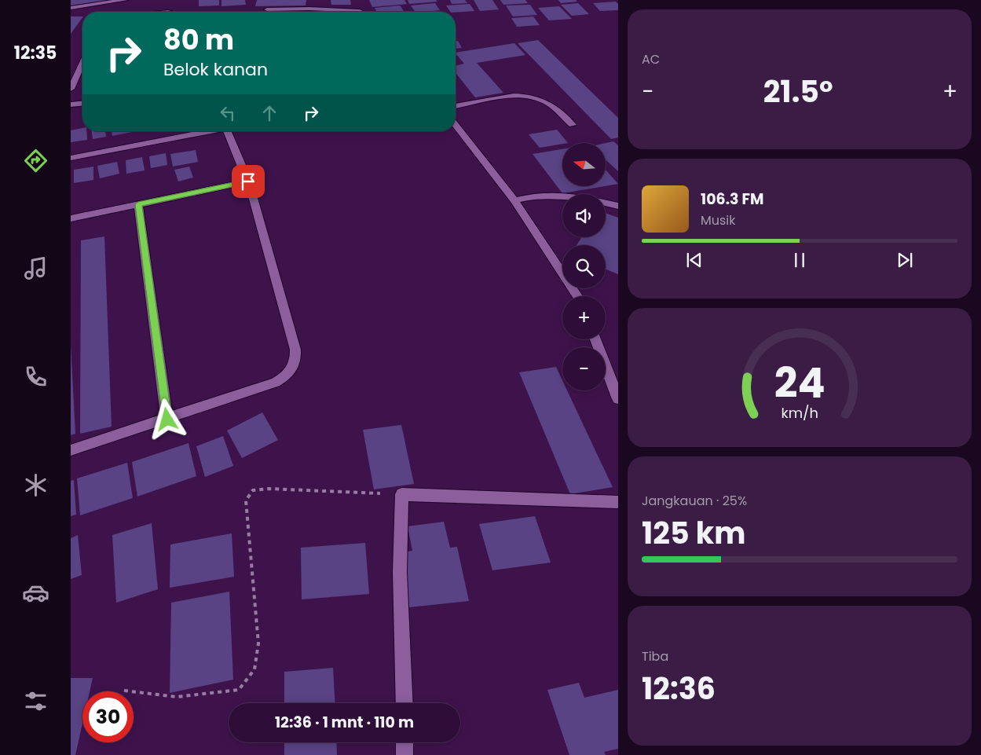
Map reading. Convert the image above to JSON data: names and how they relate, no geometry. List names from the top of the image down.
{
  "north": "left",
  "page": {
    "tabs": "12:35",
    "tile": [
      "AC",
      ["Jangkauan · 25%", "125 km"],
      ["Tiba", "12:36"]
    ],
    "turn": ["80 m", "Belok kanan"],
    "heat": ["−", "21.5°", "+"],
    "map_buttons": ["+", "−"],
    "song": ["106.3 FM", "Musik"],
    "limit": "30",
    "trip": "12:36 · 1 mnt · 110 m",
    "gauge": ["24", "km/h"]
  }
}
